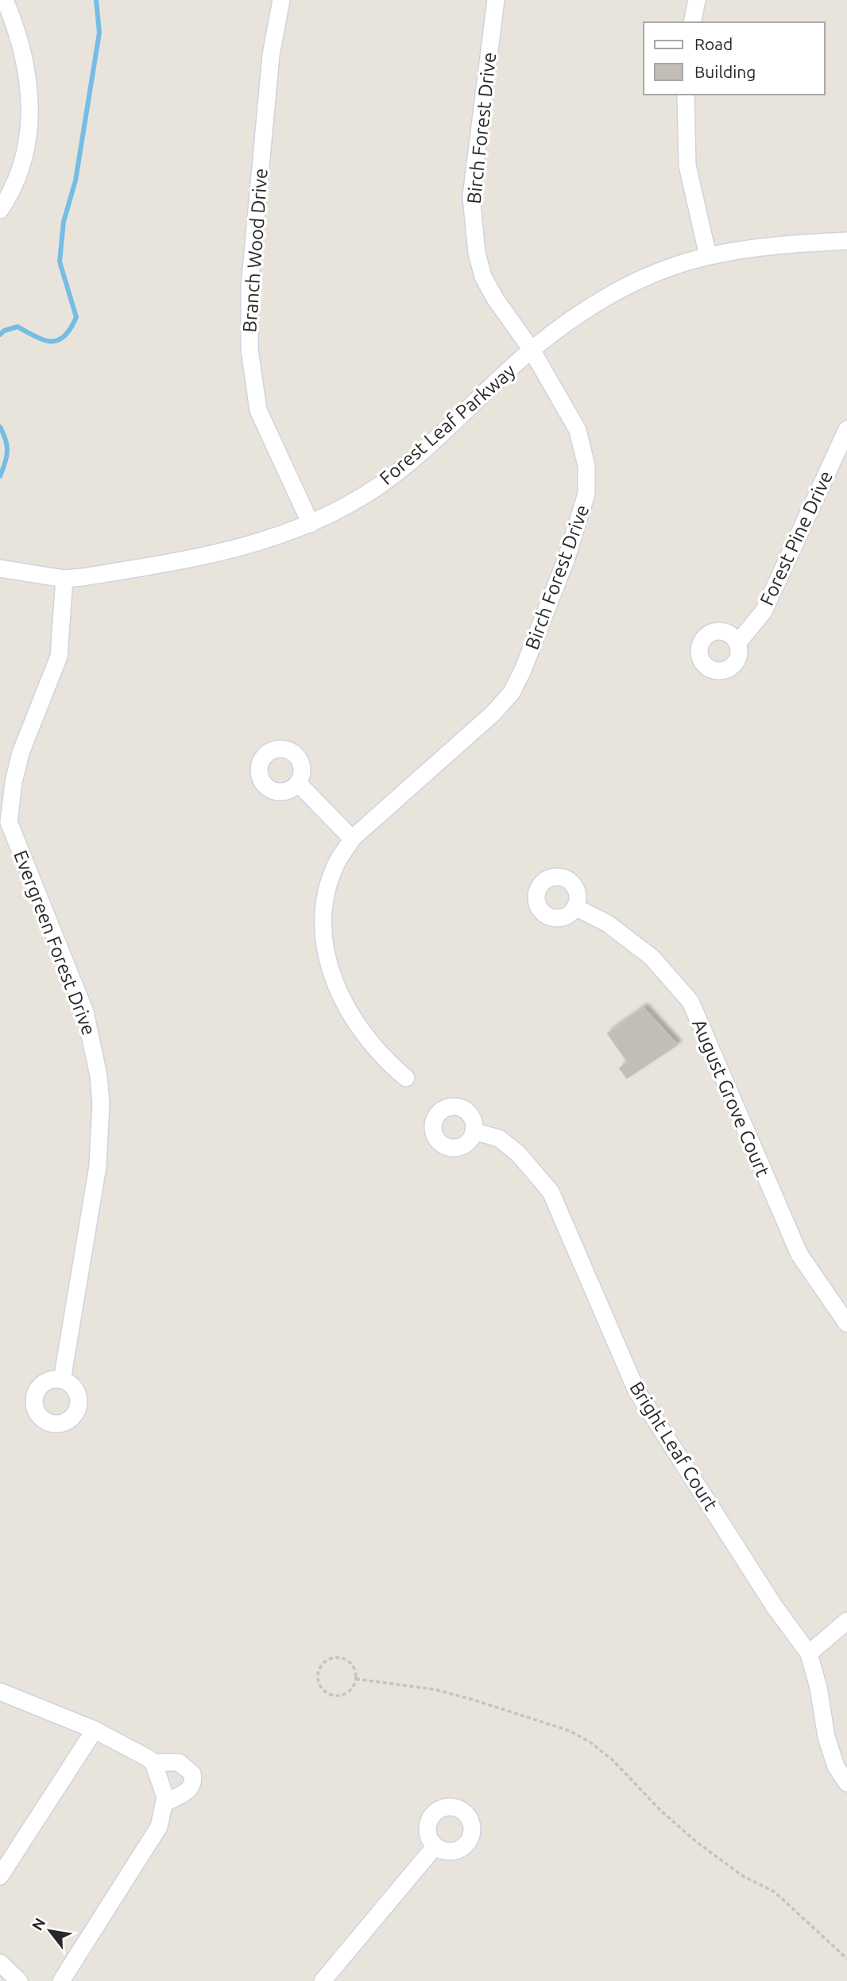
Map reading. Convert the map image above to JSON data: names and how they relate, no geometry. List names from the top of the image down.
{
  "streets": {
    "street": [
      "Birch Forest Drive",
      "Branch Wood Drive",
      "Forest Leaf Parkway",
      "Forest Pine Drive",
      "Evergreen Forest Drive",
      "August Grove Court",
      "Bright Leaf Court"
    ]
  },
  "crossings": [
    ["Birch Forest Drive", "Forest Leaf Parkway"],
    ["Branch Wood Drive", "Forest Leaf Parkway"],
    ["Forest Leaf Parkway", "Evergreen Forest Drive"]
  ],
  "legend": ["Road", "Building"],
  "north": "top left"
}
